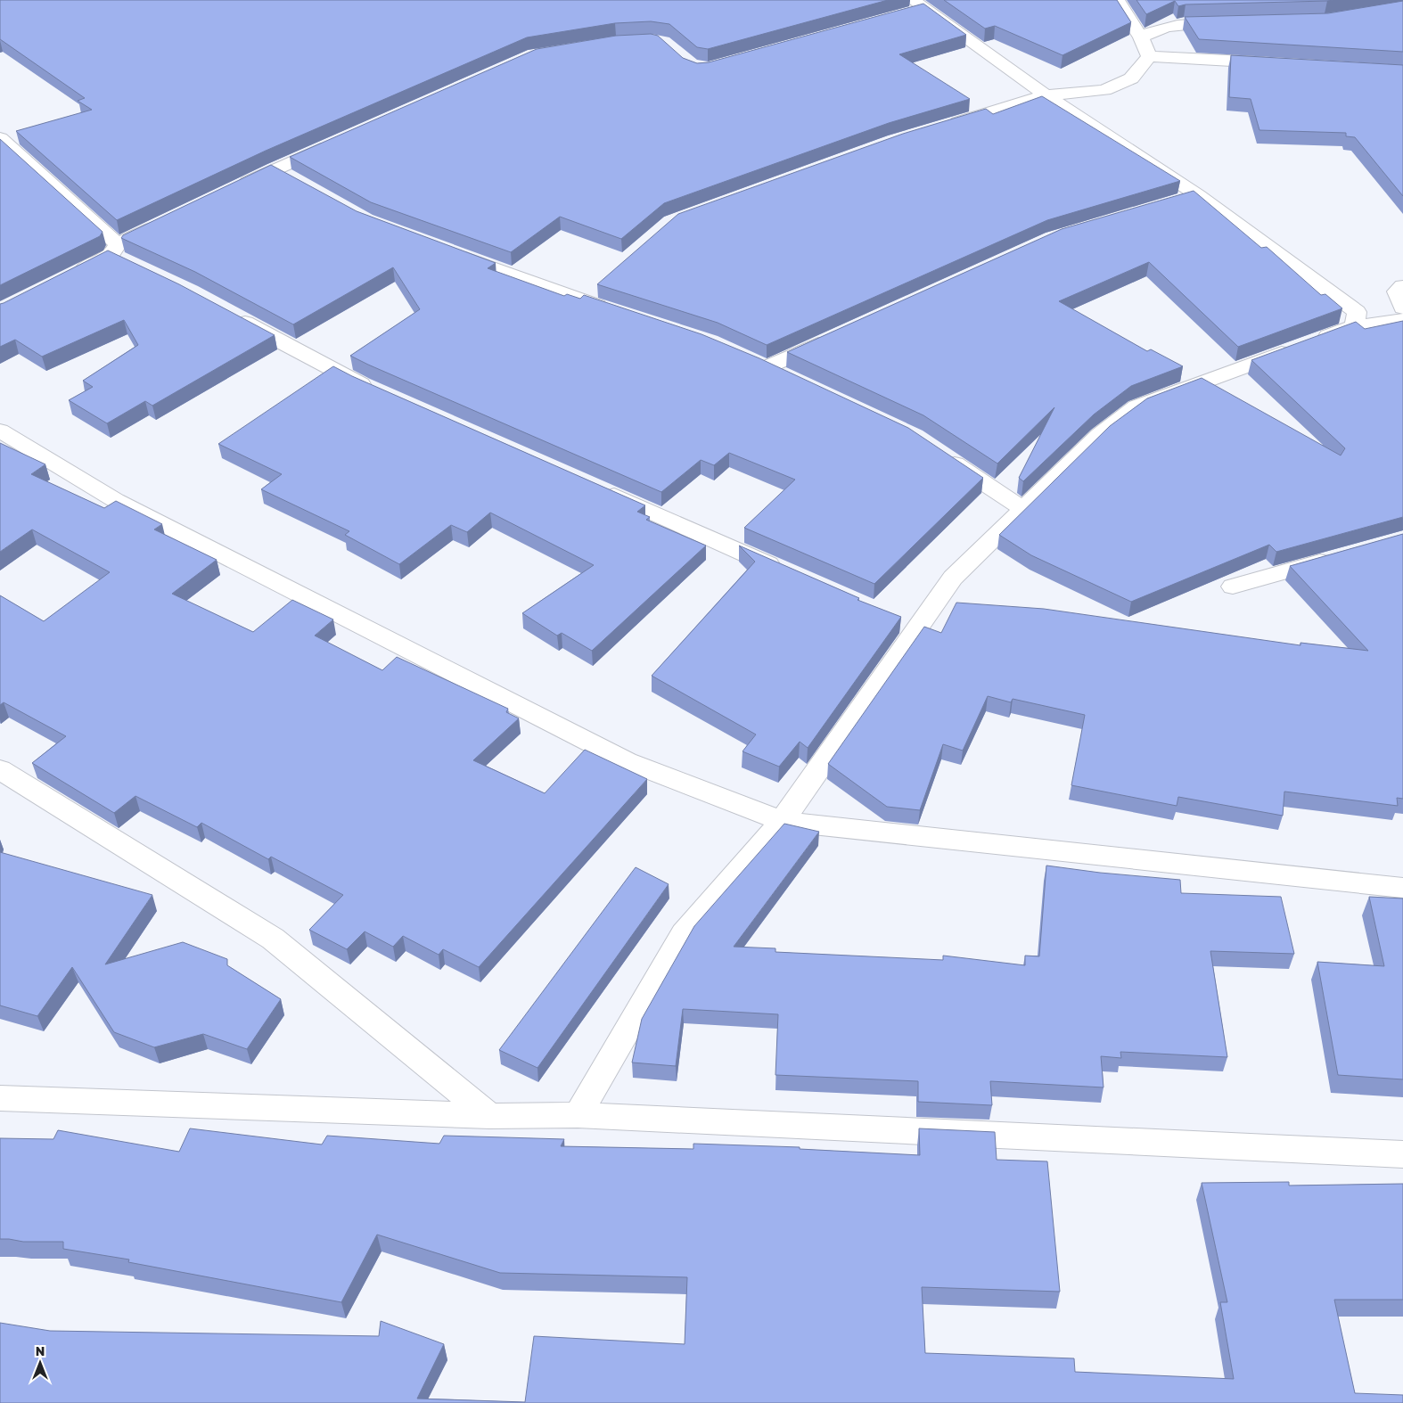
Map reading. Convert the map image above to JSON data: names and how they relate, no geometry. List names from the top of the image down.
{
  "north": "top"
}
